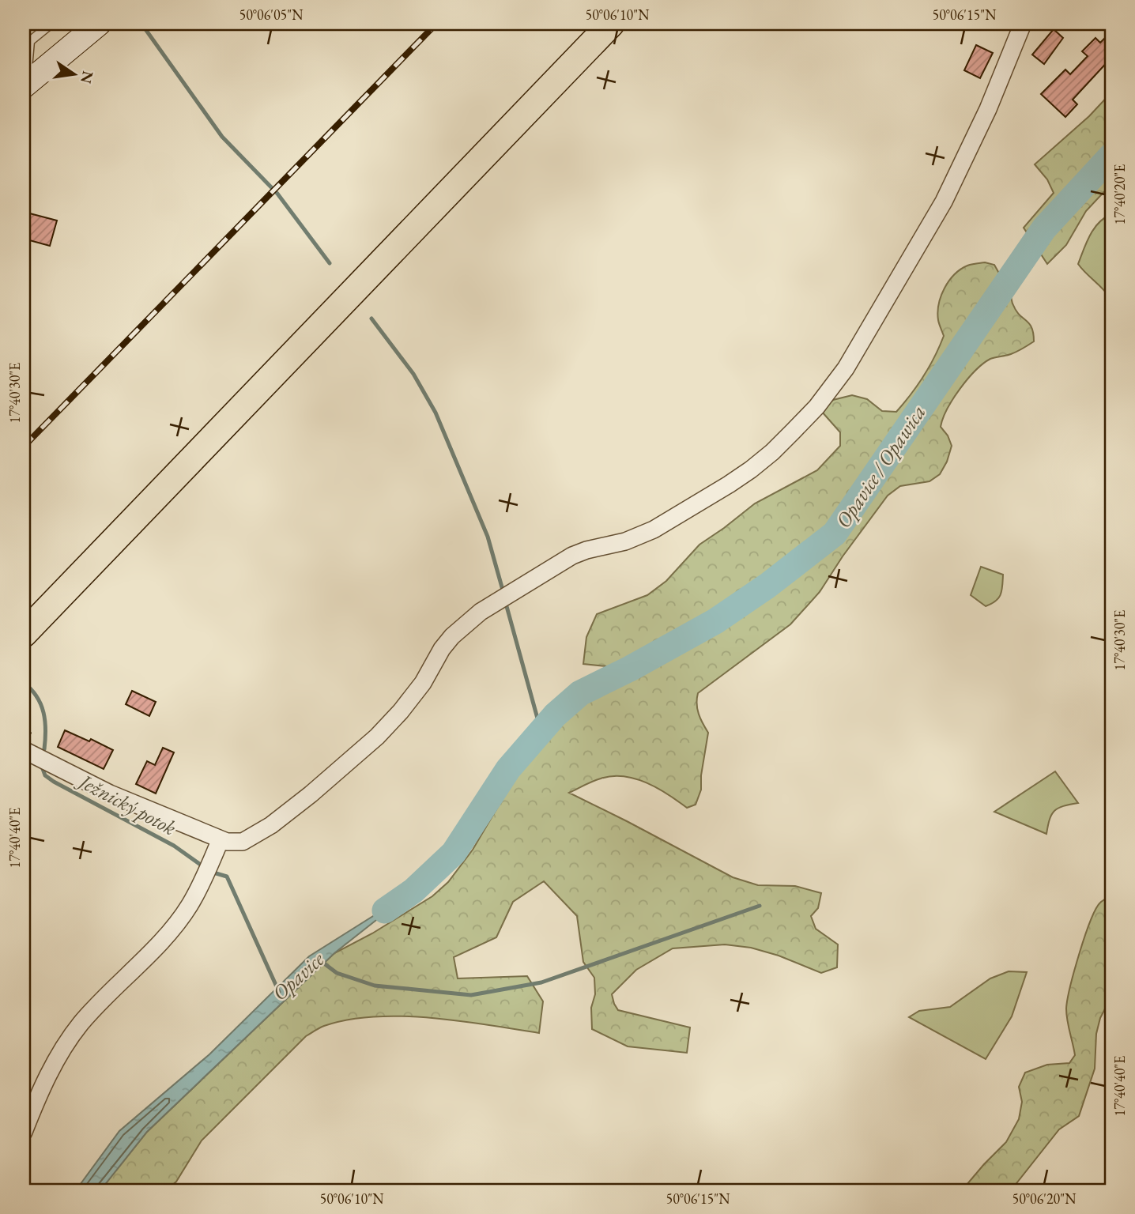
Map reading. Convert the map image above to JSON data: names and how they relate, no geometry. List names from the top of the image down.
{
  "water": ["Opavice / Opawica", "Ježnický potok", "Opavice"],
  "north": "right",
  "coordinates": [
    "50°06'05\"N",
    "50°06'10\"N",
    "50°06'15\"N",
    "17°40'20\"E",
    "17°40'30\"E",
    "17°40'40\"E",
    "50°06'20\"N"
  ]
}
